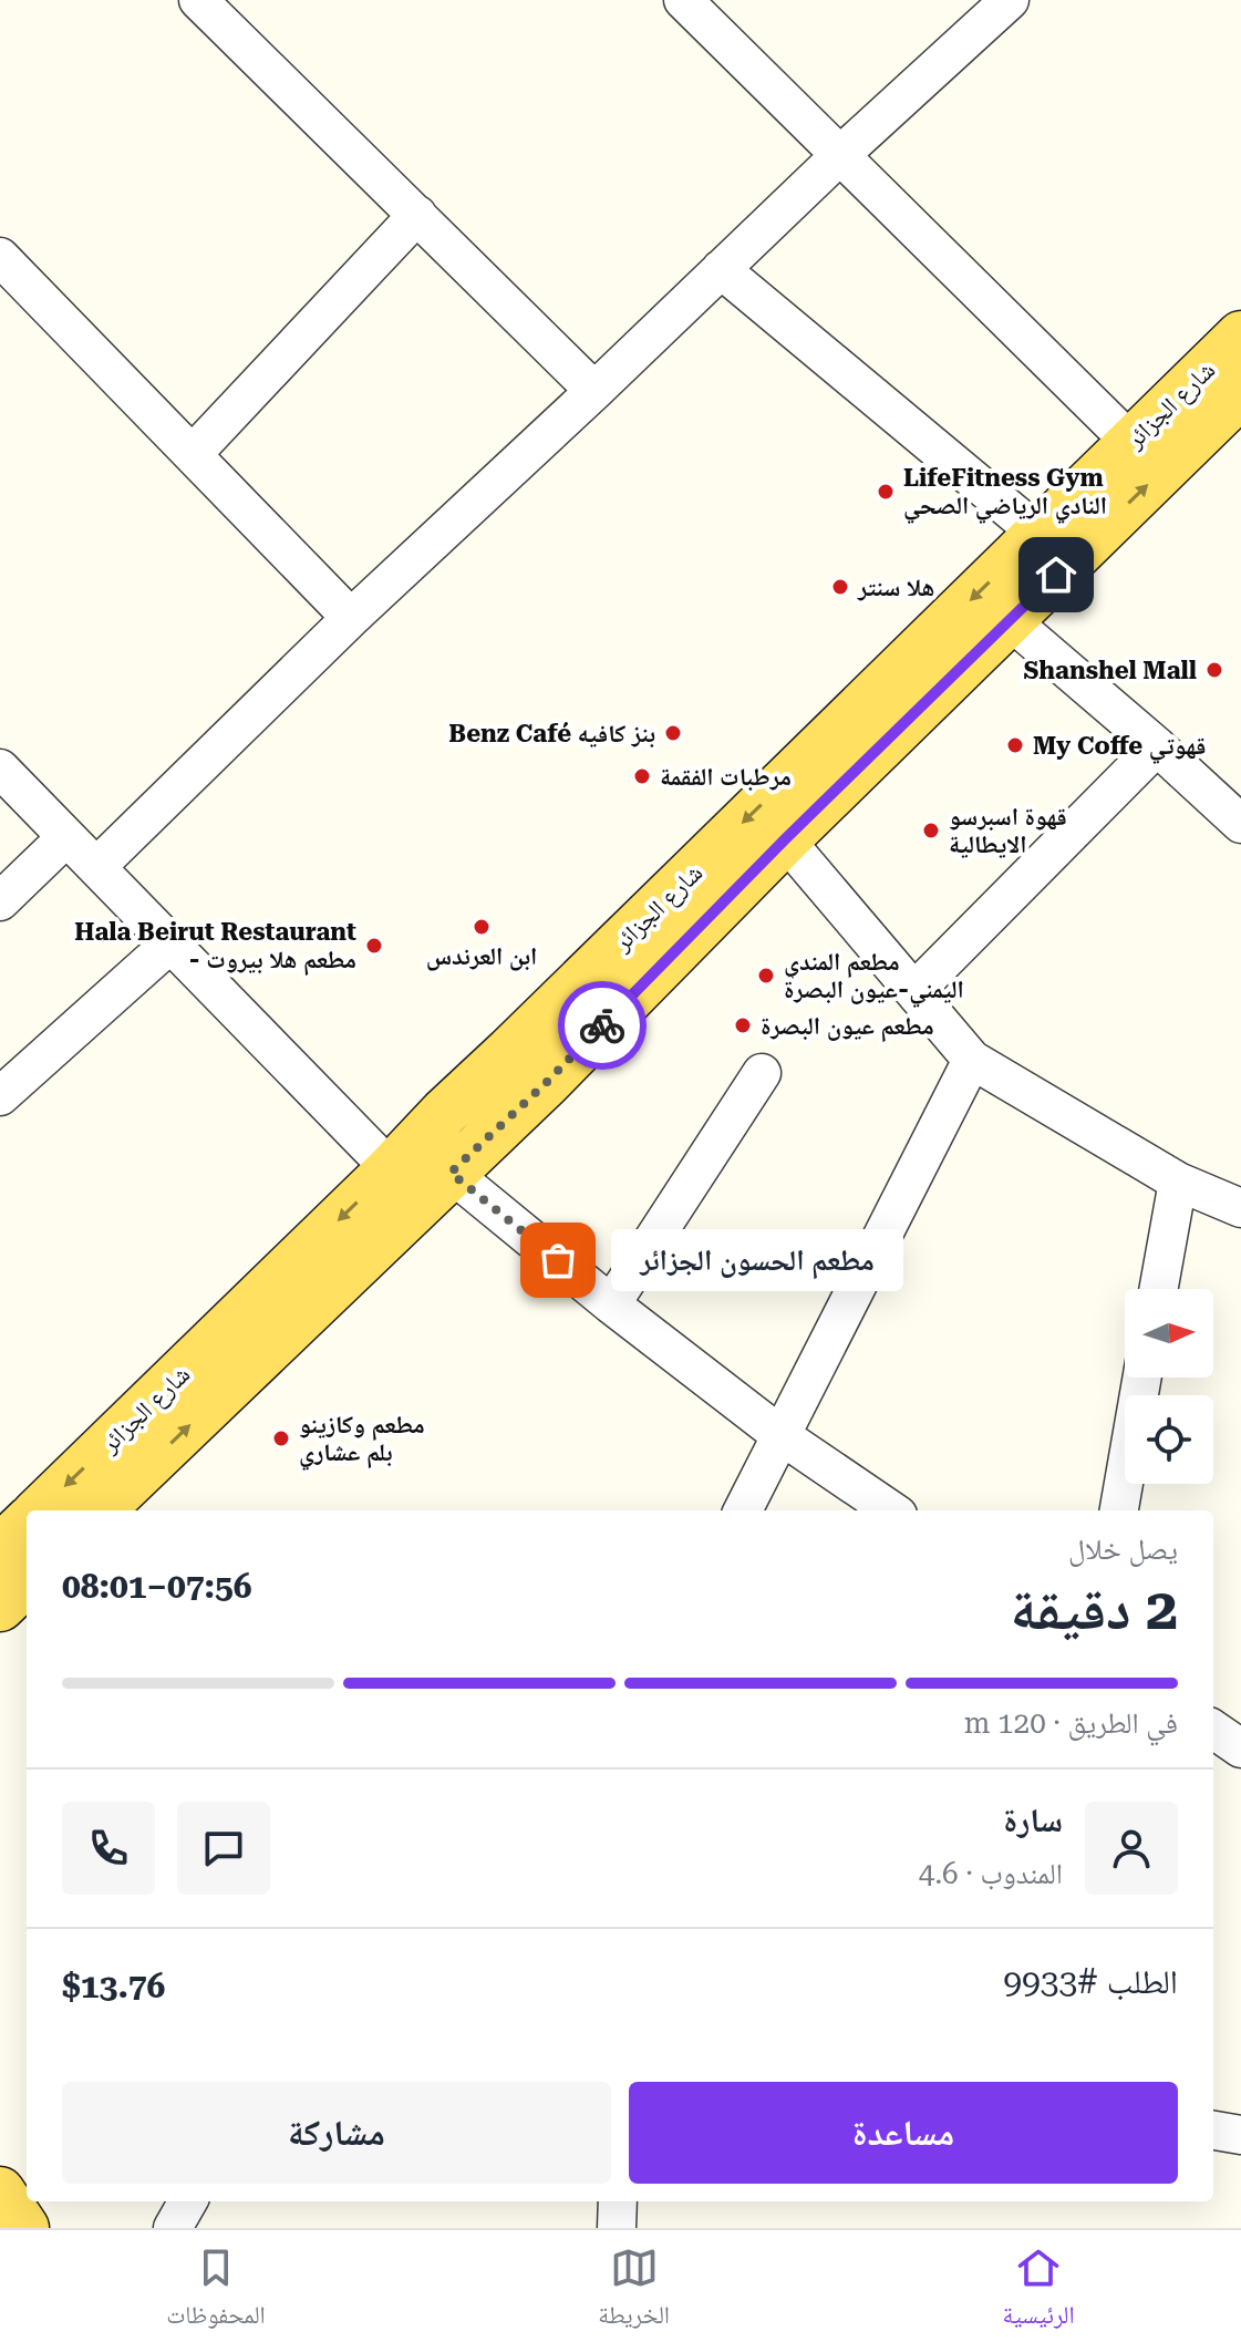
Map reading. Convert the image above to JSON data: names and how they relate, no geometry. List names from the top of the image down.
{
  "streets": {
    "main road": ["شارع الجزائر"]
  },
  "places": [
    "LifeFitness Gym النادي الرياضي الصحي",
    "هلا سنتر",
    "Shanshel Mall",
    "Benz Café بنز كافيه",
    "My Coffe قهوتي",
    "مرطبات الفقمة",
    "قهوة اسبرسو الايطالية",
    "ابن العرندس",
    "Hala Beirut Restaurant - مطعم هلا بيروت",
    "مطعم المندي اليمني-عيون البصرة",
    "مطعم عيون البصرة",
    "مطعم الحسون الجزائر",
    "مطعم وكازينو بلم عشاري"
  ],
  "north": "right",
  "page": {
    "bubble": "مطعم الحسون الجزائر",
    "heading": ["2 دقيقة", "يصل خلال", "07:56–08:01"],
    "panel": [
      "سارة",
      "المندوب · 4.6",
      "الطلب #9933",
      "$13.76"
    ],
    "bar": "في الطريق · 120 m",
    "buttons": ["مساعدة", "مشاركة"],
    "tabs": ["الرئيسية", "الخريطة", "المحفوظات"]
  }
}
